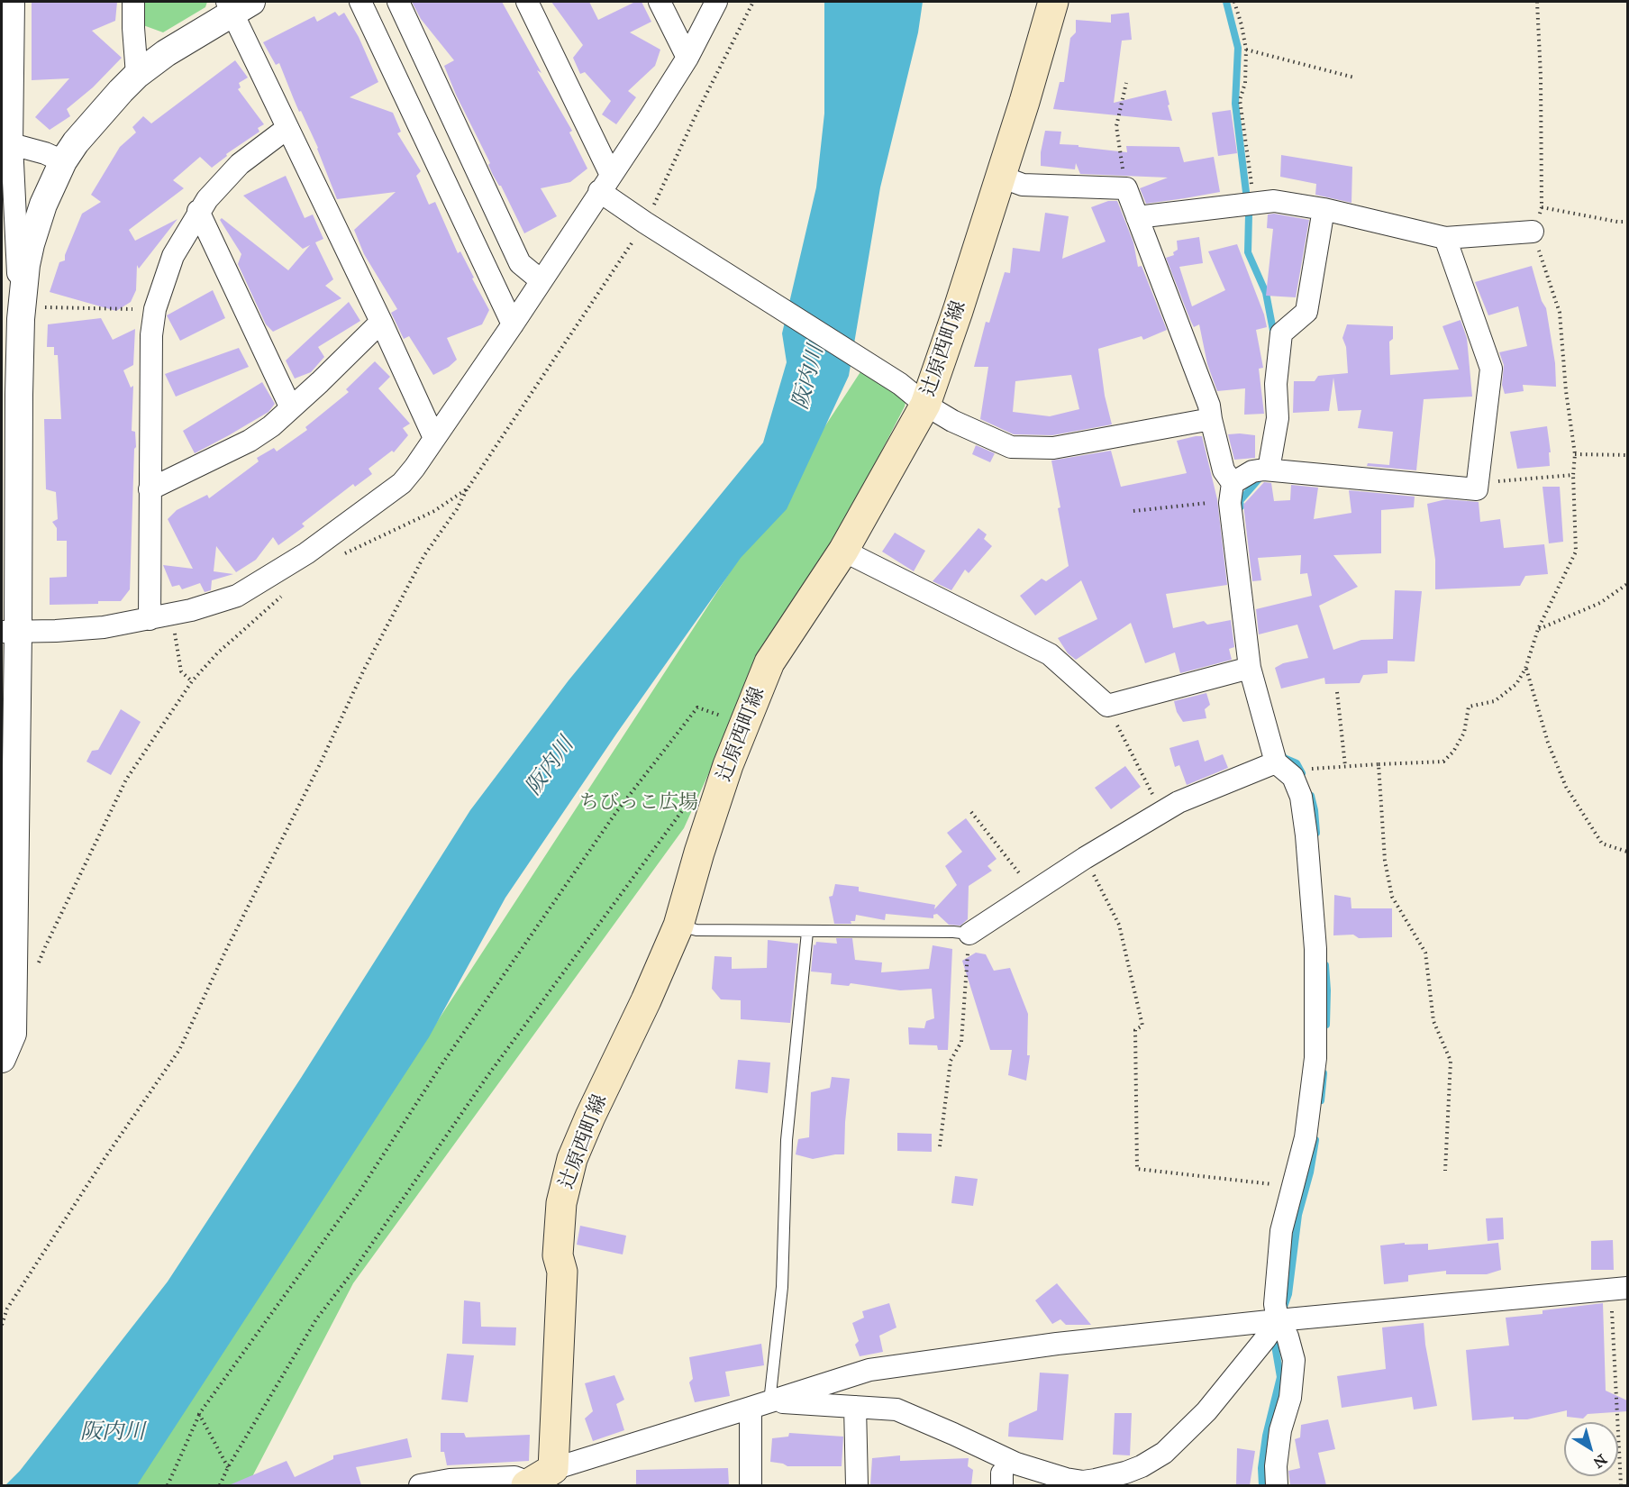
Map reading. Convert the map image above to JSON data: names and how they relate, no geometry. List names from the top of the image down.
{
  "streets": {
    "main road": ["辻原西町線"]
  },
  "water": ["阪内川"],
  "parks": ["ちびっこ広場"],
  "north": "bottom right"
}
